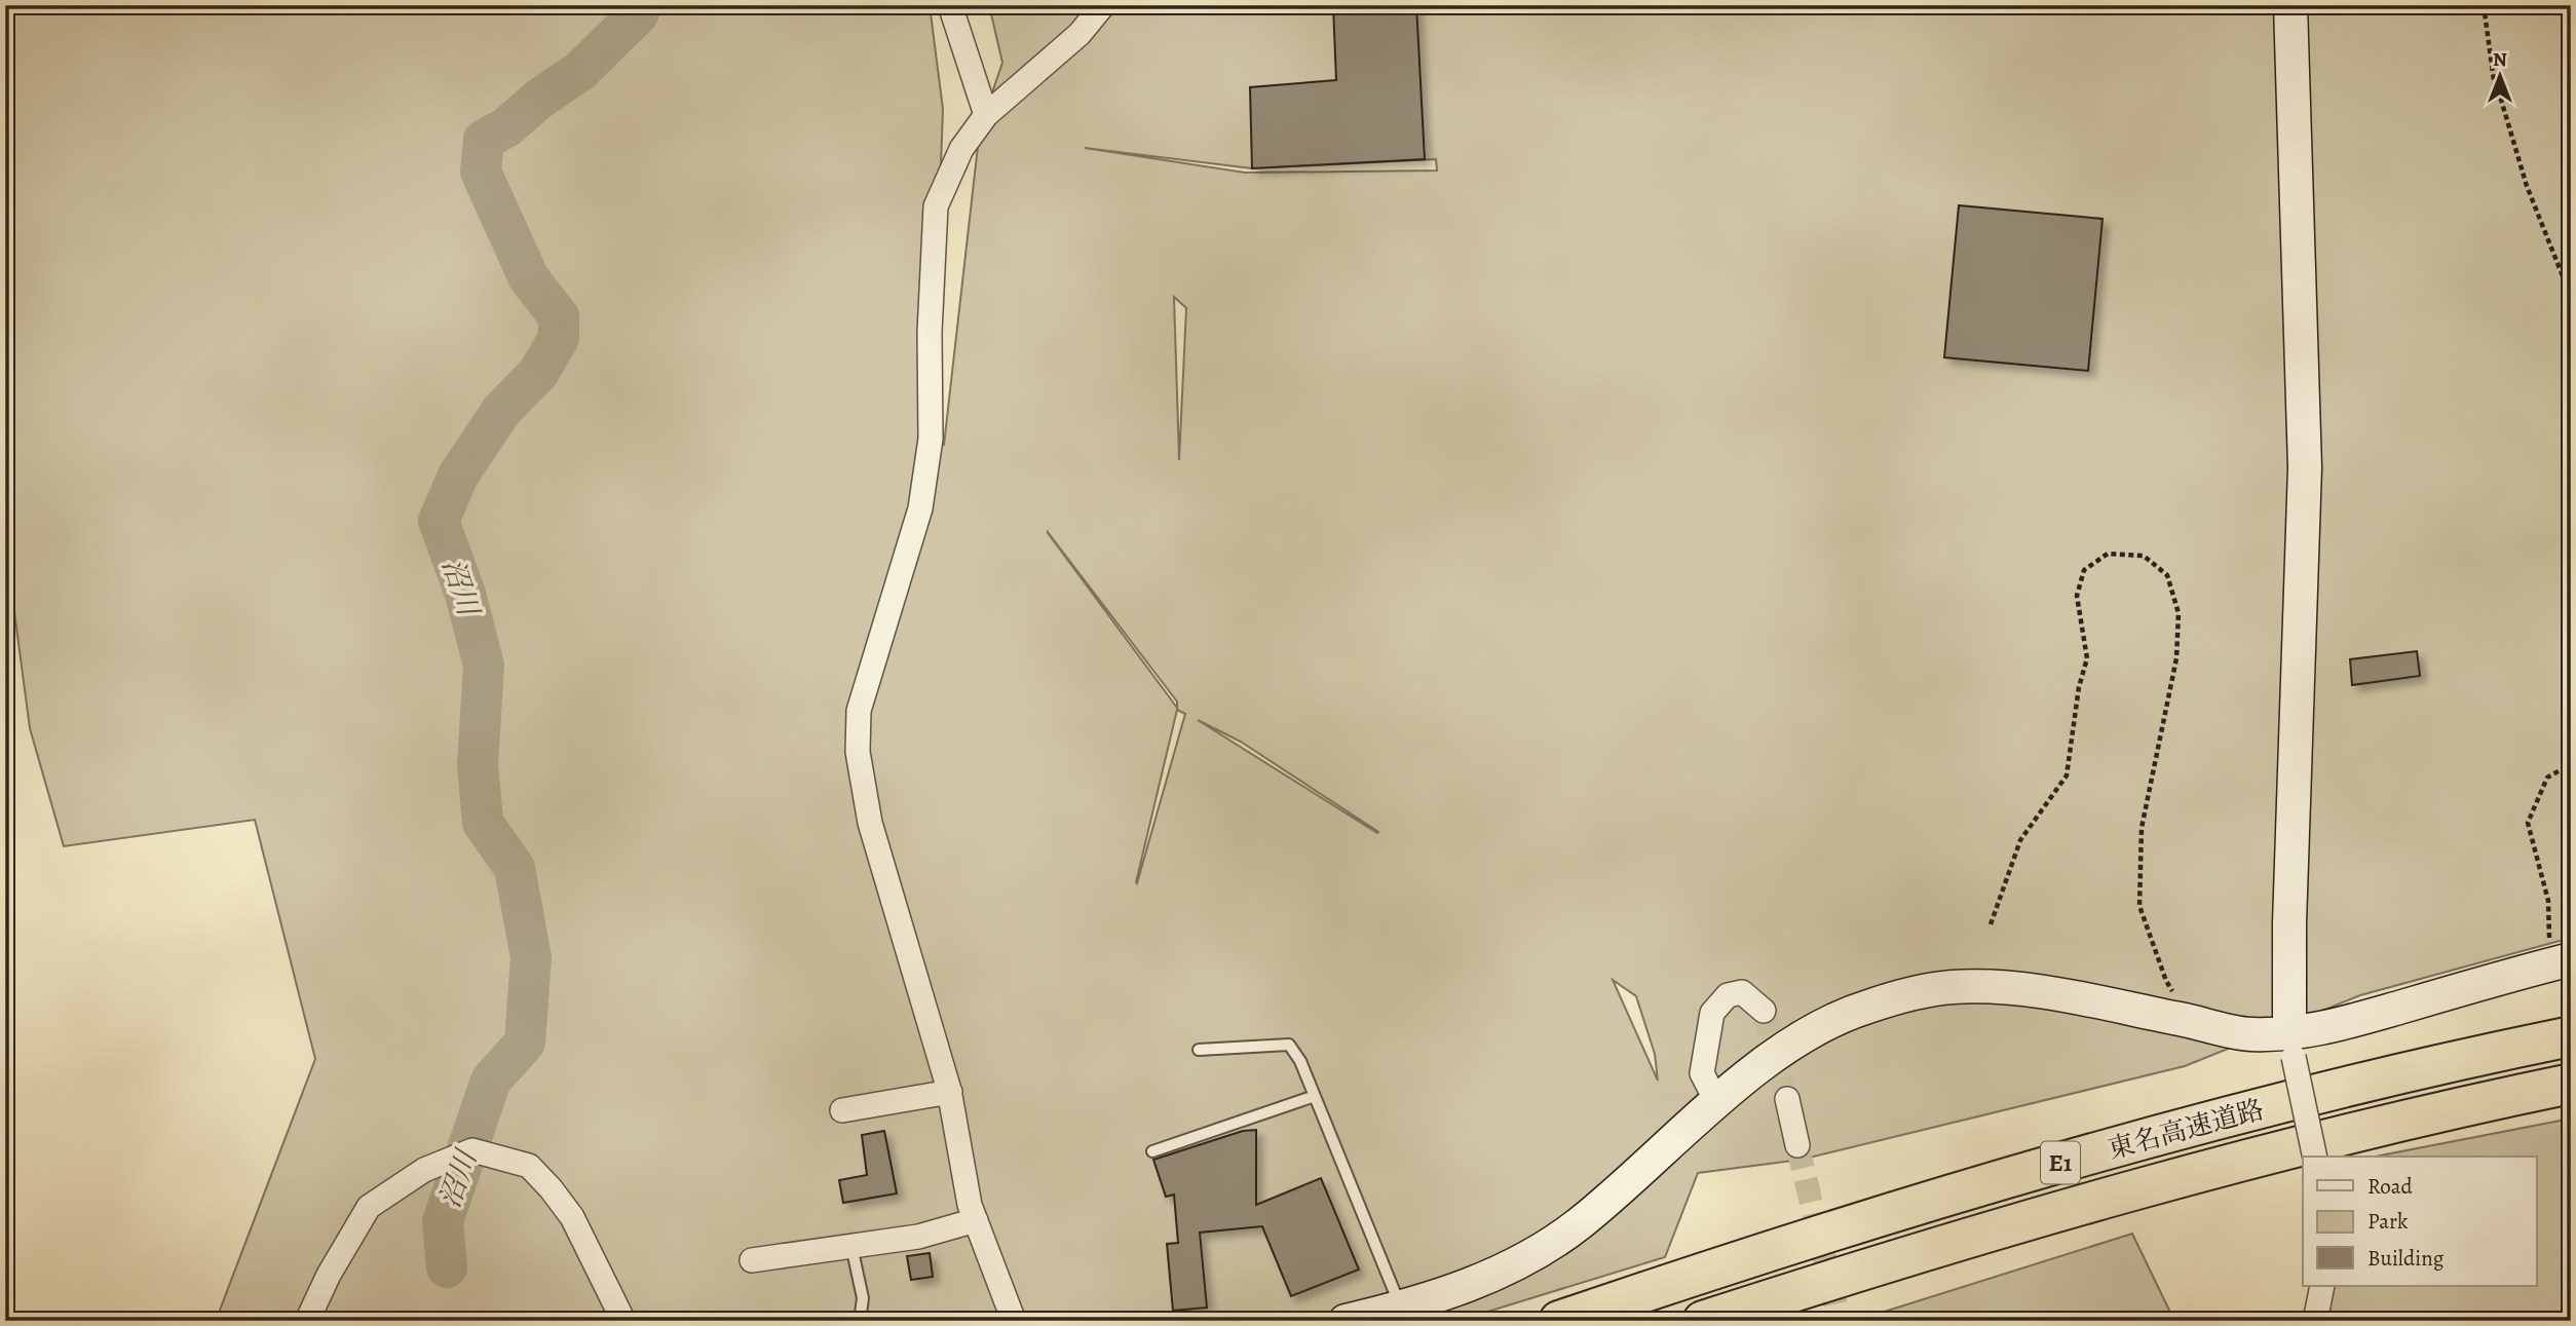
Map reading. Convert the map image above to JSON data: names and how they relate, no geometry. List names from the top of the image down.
{
  "streets": {
    "highway": ["東名高速道路", "E1"]
  },
  "water": ["沼川"],
  "legend": ["Road", "Park", "Building"],
  "north": "top"
}
